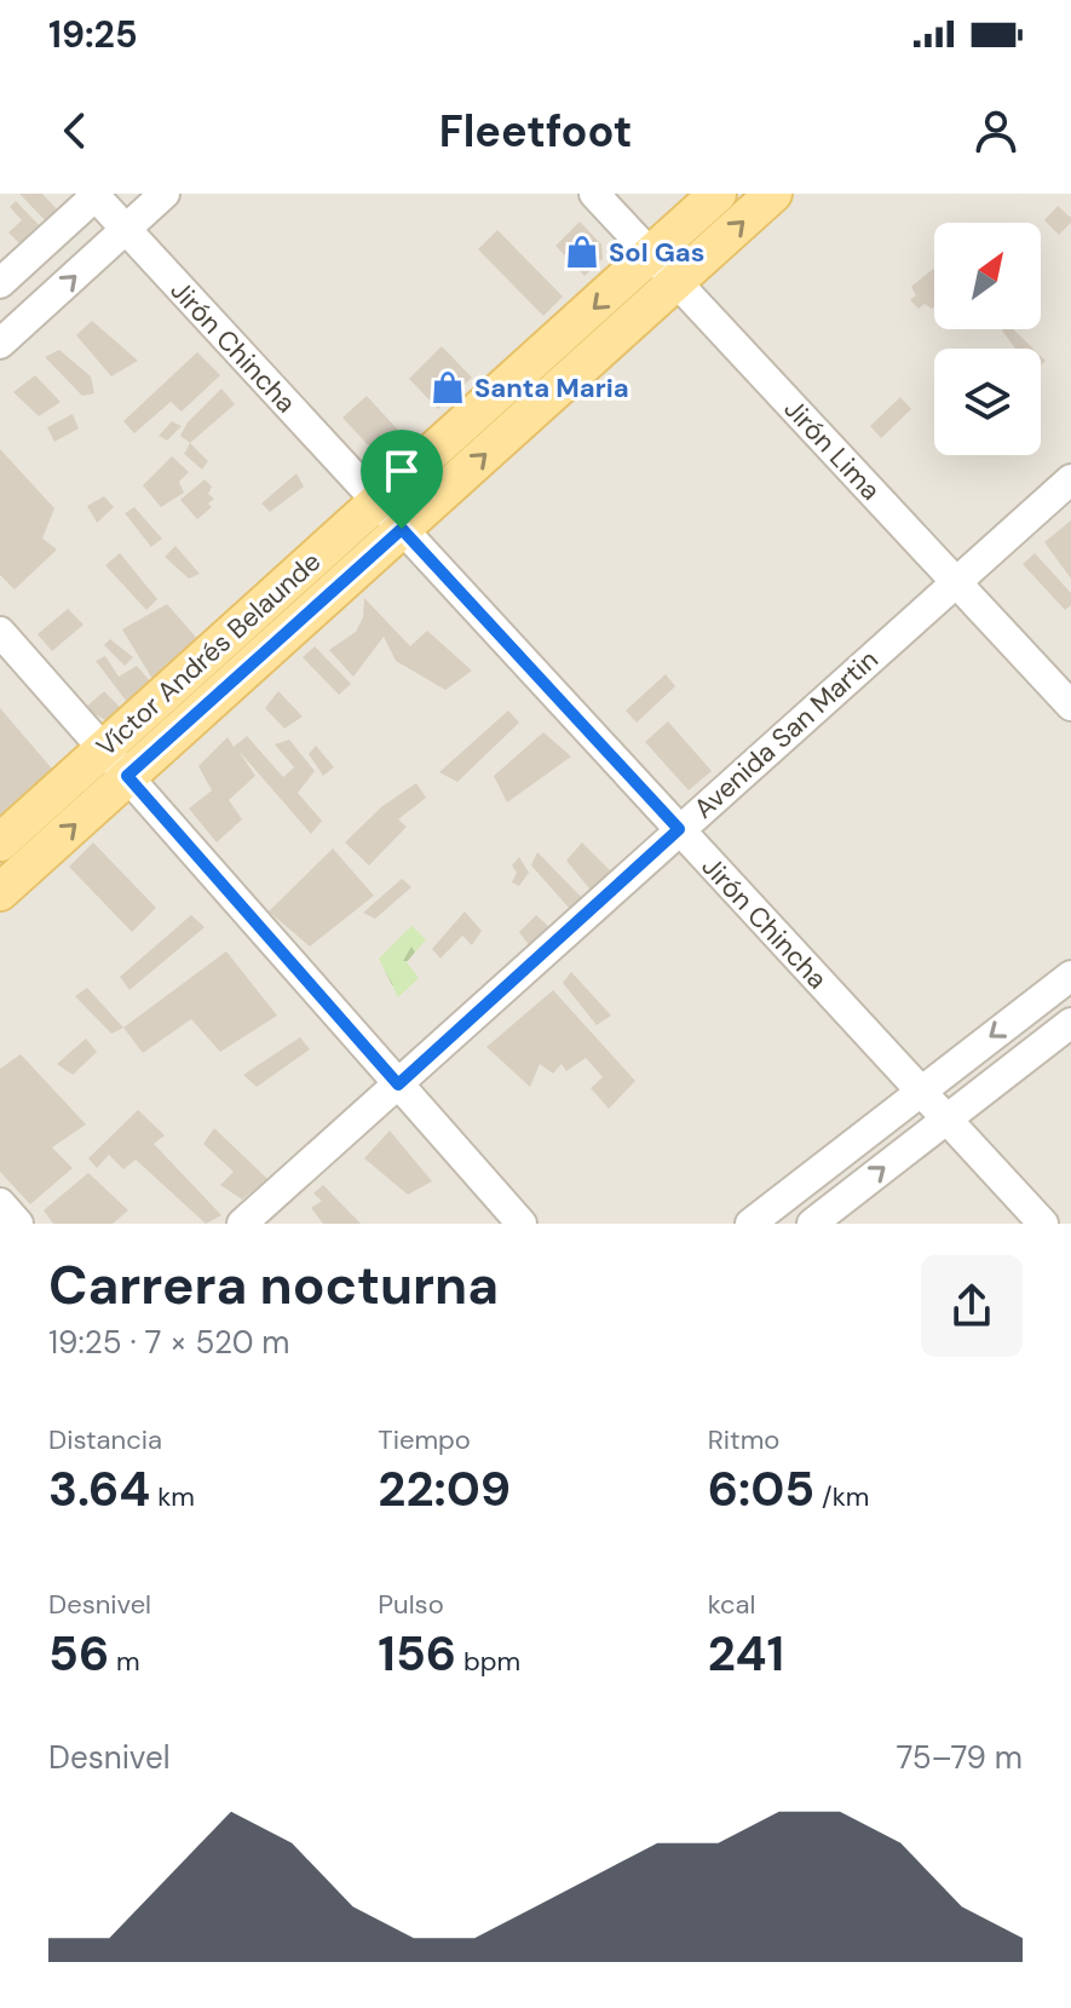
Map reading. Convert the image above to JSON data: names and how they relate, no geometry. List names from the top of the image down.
{
  "streets": {
    "main road": ["Víctor Andrés Belaunde"],
    "street": ["Jirón Chincha", "Jirón Lima", "Avenida San Martin"]
  },
  "crossings": [
    ["Jirón Chincha", "Víctor Andrés Belaunde"],
    ["Jirón Chincha", "Avenida San Martin"],
    ["Jirón Lima", "Víctor Andrés Belaunde"],
    ["Jirón Lima", "Avenida San Martin"]
  ],
  "places": {
    "shop": ["Sol Gas", "Santa Maria"]
  },
  "north": "top right",
  "page": {
    "status": "19:25",
    "header": "Fleetfoot",
    "heading": ["Carrera nocturna", "19:25 · 7 × 520 m"],
    "stats": [
      ["Distancia", "3.64 km"],
      ["Tiempo", "22:09"],
      ["Ritmo", "6:05 /km"],
      ["Desnivel", "56 m"],
      ["Pulso", "156 bpm"],
      ["kcal", "241"]
    ],
    "chart": ["Desnivel", "75–79 m"]
  }
}
